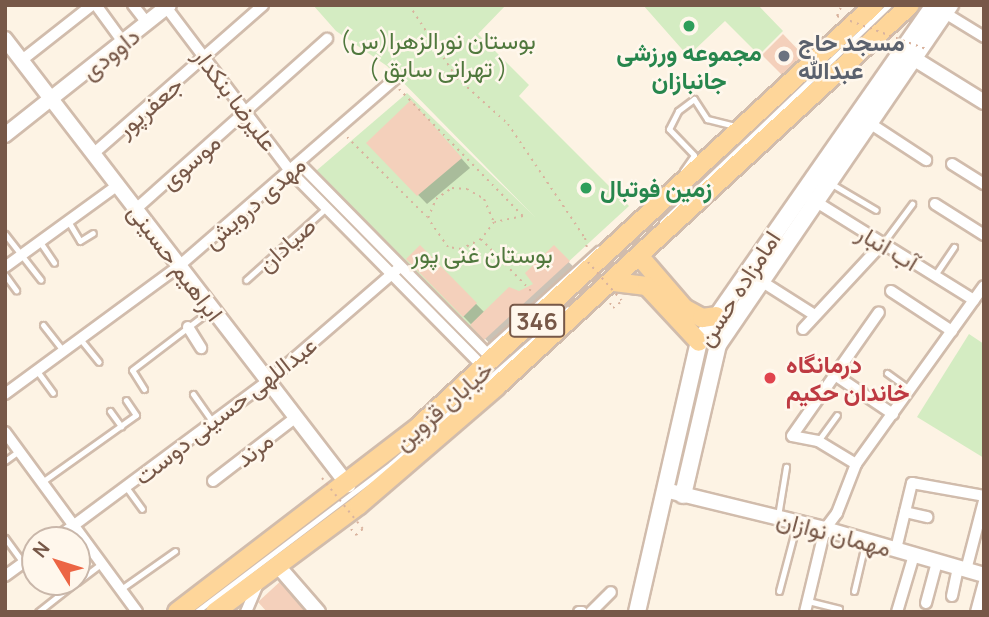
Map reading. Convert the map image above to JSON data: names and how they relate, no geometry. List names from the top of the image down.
{
  "streets": {
    "main road": ["امامزاده حسن", "346", "خیابان قزوین"],
    "street": [
      "داوودی",
      "علیرضا بنکدار",
      "جعفرپور",
      "موسوی",
      "مهدی درویش",
      "آب انبار",
      "ابراهیم حسینی",
      "عبداللهی حسینی دوست",
      "مرند",
      "مهمان نوازان"
    ],
    "lane": ["صیادان"]
  },
  "crossings": [
    ["داوودی", "علیرضا بنکدار"],
    ["داوودی", "ابراهیم حسینی"],
    ["علیرضا بنکدار", "جعفرپور"],
    ["علیرضا بنکدار", "موسوی"],
    ["علیرضا بنکدار", "مهدی درویش"],
    ["علیرضا بنکدار", "صیادان"],
    ["علیرضا بنکدار", "خیابان قزوین"],
    ["علیرضا بنکدار", "عبداللهی حسینی دوست"],
    ["جعفرپور", "ابراهیم حسینی"],
    ["موسوی", "ابراهیم حسینی"],
    ["مهدی درویش", "ابراهیم حسینی"],
    ["آب انبار", "امامزاده حسن"],
    ["ابراهیم حسینی", "خیابان قزوین"],
    ["ابراهیم حسینی", "عبداللهی حسینی دوست"],
    ["ابراهیم حسینی", "مرند"],
    ["امامزاده حسن", "مهمان نوازان"]
  ],
  "parks": ["بوستان نورالزهرا(س) ( تهرانی سابق )", "بوستان غنی پور"],
  "places": [
    "مجموعه ورزشی جانبازان",
    "مسجد حاج عبدالله",
    "زمین فوتبال",
    "درمانگاه خاندان حکیم"
  ],
  "north": "top left"
}
